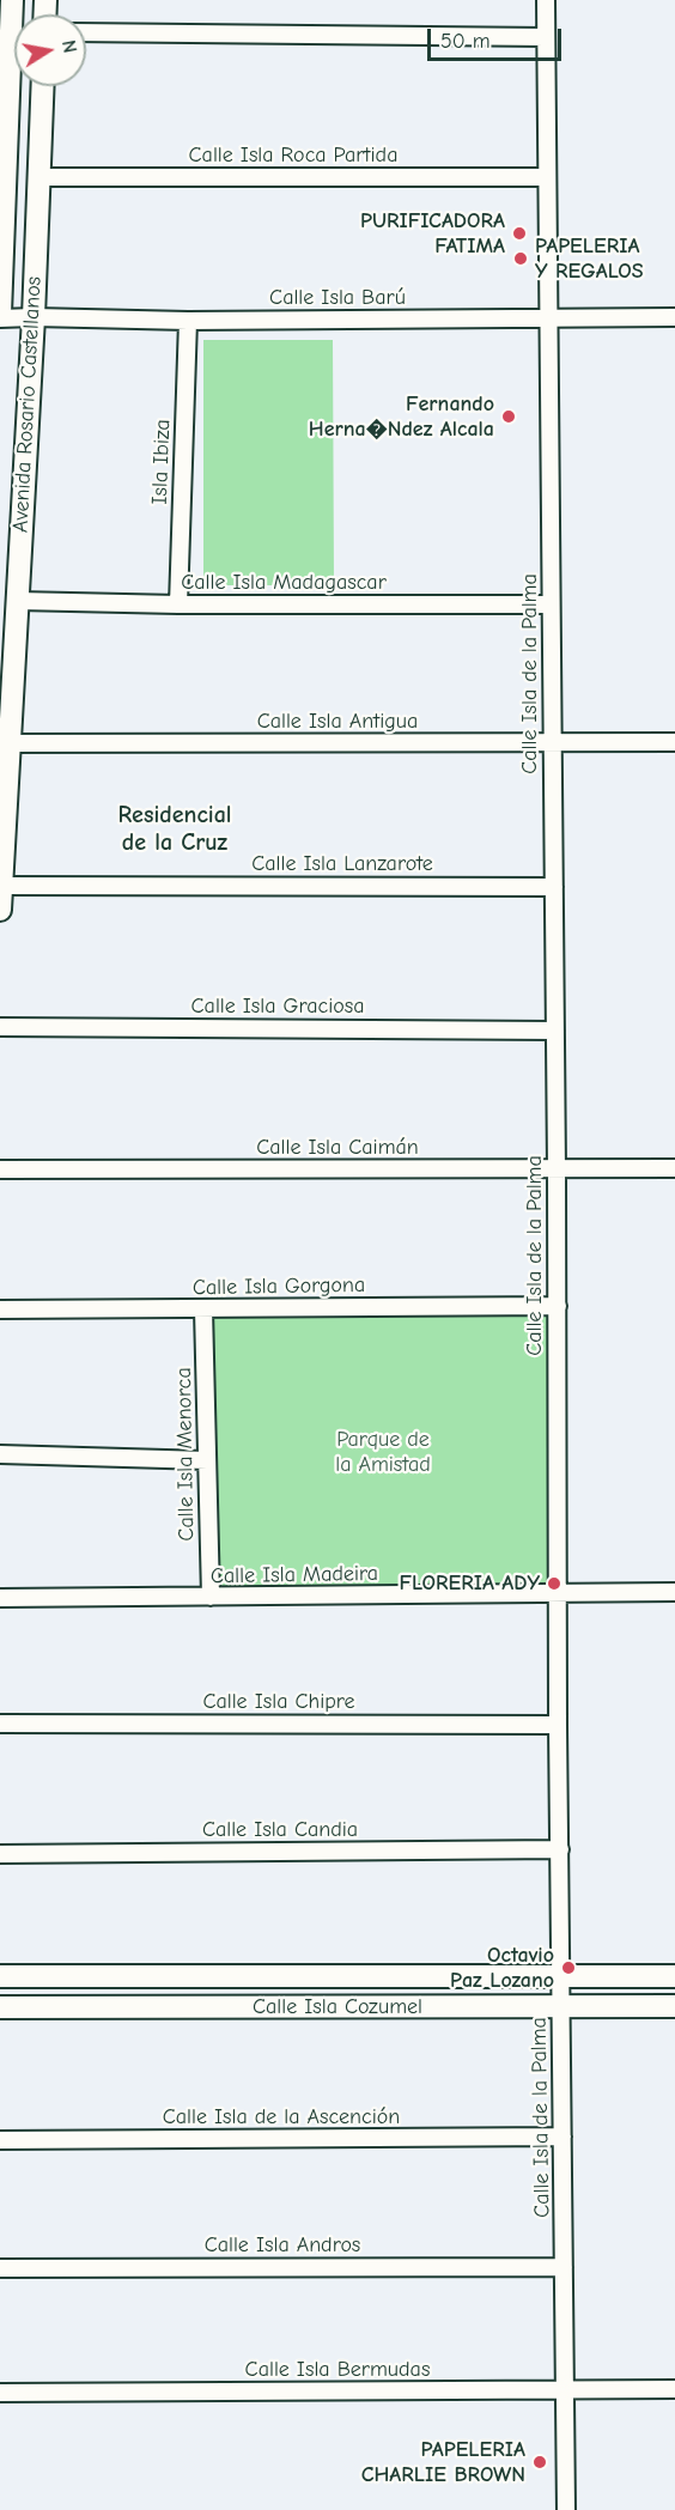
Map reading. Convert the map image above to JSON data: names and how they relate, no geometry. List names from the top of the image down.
{
  "streets": {
    "street": [
      "Calle Isla Roca Partida",
      "Calle Isla Barú",
      "Avenida Rosario Castellanos",
      "Isla Ibiza",
      "Calle Isla Madagascar",
      "Calle Isla de la Palma",
      "Calle Isla Antigua",
      "Calle Isla Lanzarote",
      "Calle Isla Graciosa",
      "Calle Isla Caimán",
      "Calle Isla Gorgona",
      "Calle Isla Menorca",
      "Calle Isla Madeira",
      "Calle Isla Chipre",
      "Calle Isla Candia",
      "Calle Isla Cozumel",
      "Calle Isla de la Ascención",
      "Calle Isla Andros",
      "Calle Isla Bermudas"
    ]
  },
  "crossings": [
    ["Calle Isla Roca Partida", "Avenida Rosario Castellanos"],
    ["Calle Isla Roca Partida", "Calle Isla de la Palma"],
    ["Calle Isla Barú", "Avenida Rosario Castellanos"],
    ["Calle Isla Barú", "Isla Ibiza"],
    ["Calle Isla Barú", "Calle Isla de la Palma"],
    ["Avenida Rosario Castellanos", "Calle Isla Madagascar"],
    ["Avenida Rosario Castellanos", "Calle Isla Antigua"],
    ["Avenida Rosario Castellanos", "Calle Isla Lanzarote"],
    ["Isla Ibiza", "Calle Isla Madagascar"],
    ["Calle Isla Madagascar", "Calle Isla de la Palma"],
    ["Calle Isla de la Palma", "Calle Isla Antigua"],
    ["Calle Isla de la Palma", "Calle Isla Lanzarote"],
    ["Calle Isla de la Palma", "Calle Isla Graciosa"],
    ["Calle Isla de la Palma", "Calle Isla Caimán"],
    ["Calle Isla de la Palma", "Calle Isla Gorgona"],
    ["Calle Isla de la Palma", "Calle Isla Madeira"],
    ["Calle Isla de la Palma", "Calle Isla Chipre"],
    ["Calle Isla de la Palma", "Calle Isla Candia"],
    ["Calle Isla de la Palma", "Calle Isla Cozumel"],
    ["Calle Isla de la Palma", "Calle Isla de la Ascención"],
    ["Calle Isla de la Palma", "Calle Isla Andros"],
    ["Calle Isla de la Palma", "Calle Isla Bermudas"],
    ["Calle Isla Gorgona", "Calle Isla Menorca"],
    ["Calle Isla Menorca", "Calle Isla Madeira"]
  ],
  "districts": ["Residencial de la Cruz"],
  "parks": ["Parque de la Amistad"],
  "places": [
    "PURIFICADORA FATIMA",
    "PAPELERIA Y REGALOS",
    "Fernando Herna�Ndez Alcala",
    "FLORERIA ADY",
    "Octavio Paz Lozano",
    "PAPELERIA CHARLIE BROWN"
  ],
  "scale_bar": "50 m",
  "north": "right"
}
